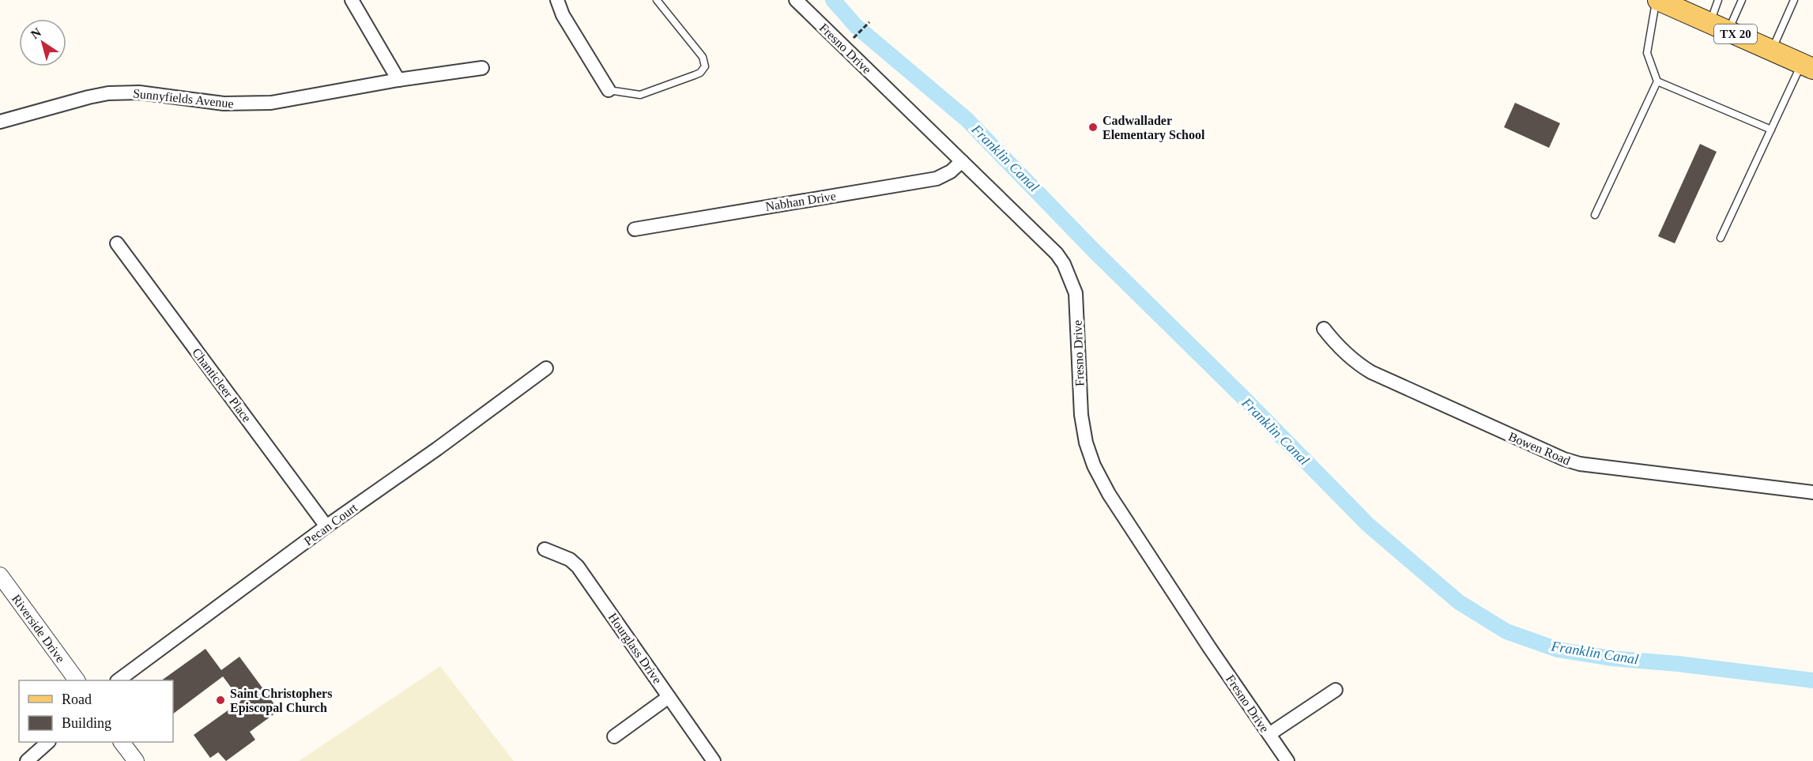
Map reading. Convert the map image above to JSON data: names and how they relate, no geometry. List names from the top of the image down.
{
  "streets": {
    "main road": ["TX 20"],
    "street": [
      "Fresno Drive",
      "Sunnyfields Avenue",
      "Nabhan Drive",
      "Chanticleer Place",
      "Bowen Road",
      "Pecan Court",
      "Riverside Drive",
      "Hourglass Drive"
    ]
  },
  "crossings": [
    ["Fresno Drive", "Nabhan Drive"],
    ["Chanticleer Place", "Pecan Court"]
  ],
  "water": ["Franklin Canal"],
  "places": ["Cadwallader Elementary School", "Saint Christophers Episcopal Church"],
  "legend": ["Road", "Building"],
  "north": "top left"
}
